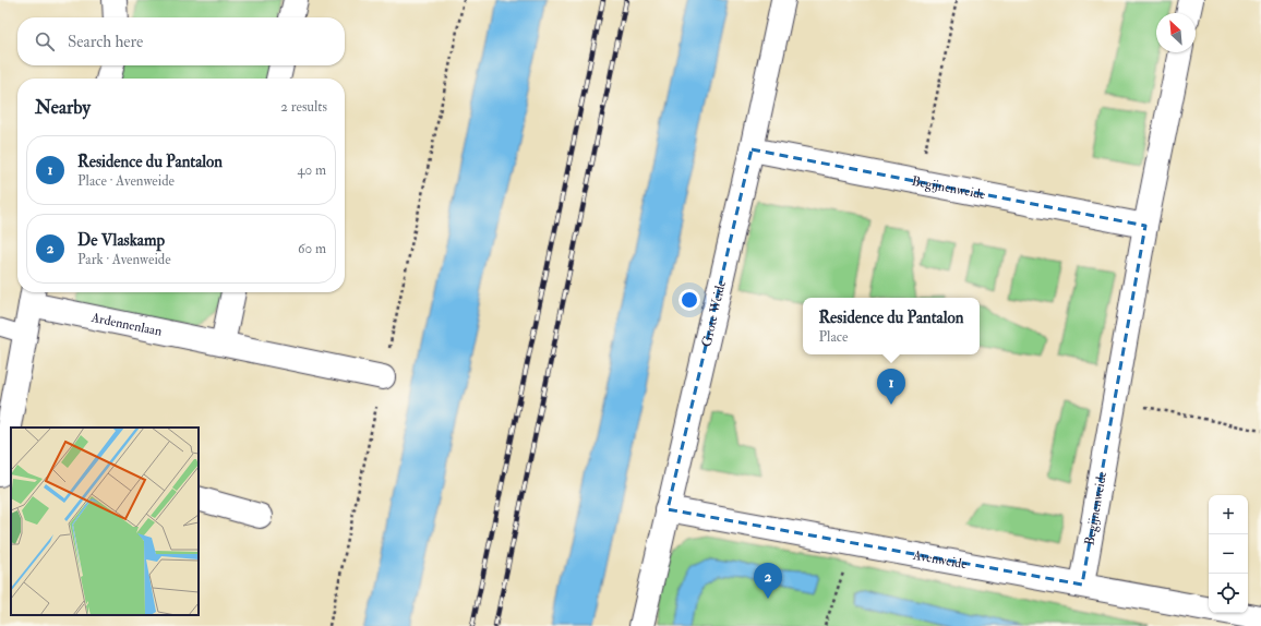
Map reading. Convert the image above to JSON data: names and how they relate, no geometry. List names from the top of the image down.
{
  "streets": {
    "street": [
      "Begijnenweide",
      "Grote Weide",
      "Ardennenlaan",
      "Avenweide"
    ]
  },
  "crossings": [
    ["Begijnenweide", "Grote Weide"],
    ["Begijnenweide", "Avenweide"],
    ["Grote Weide", "Avenweide"]
  ],
  "north": "top left",
  "page": {
    "search": "Search here",
    "heading": ["Nearby", "2 results"],
    "list": [
      {
        "mark": "1",
        "name": "Residence du Pantalon",
        "note": "Place · Avenweide",
        "value": "40 m"
      },
      {
        "mark": "2",
        "name": "De Vlaskamp",
        "note": "Park · Avenweide",
        "value": "60 m"
      }
    ],
    "popup": ["Residence du Pantalon", "Place"],
    "pins": ["1", "2"],
    "map_buttons": ["+", "−"]
  }
}
